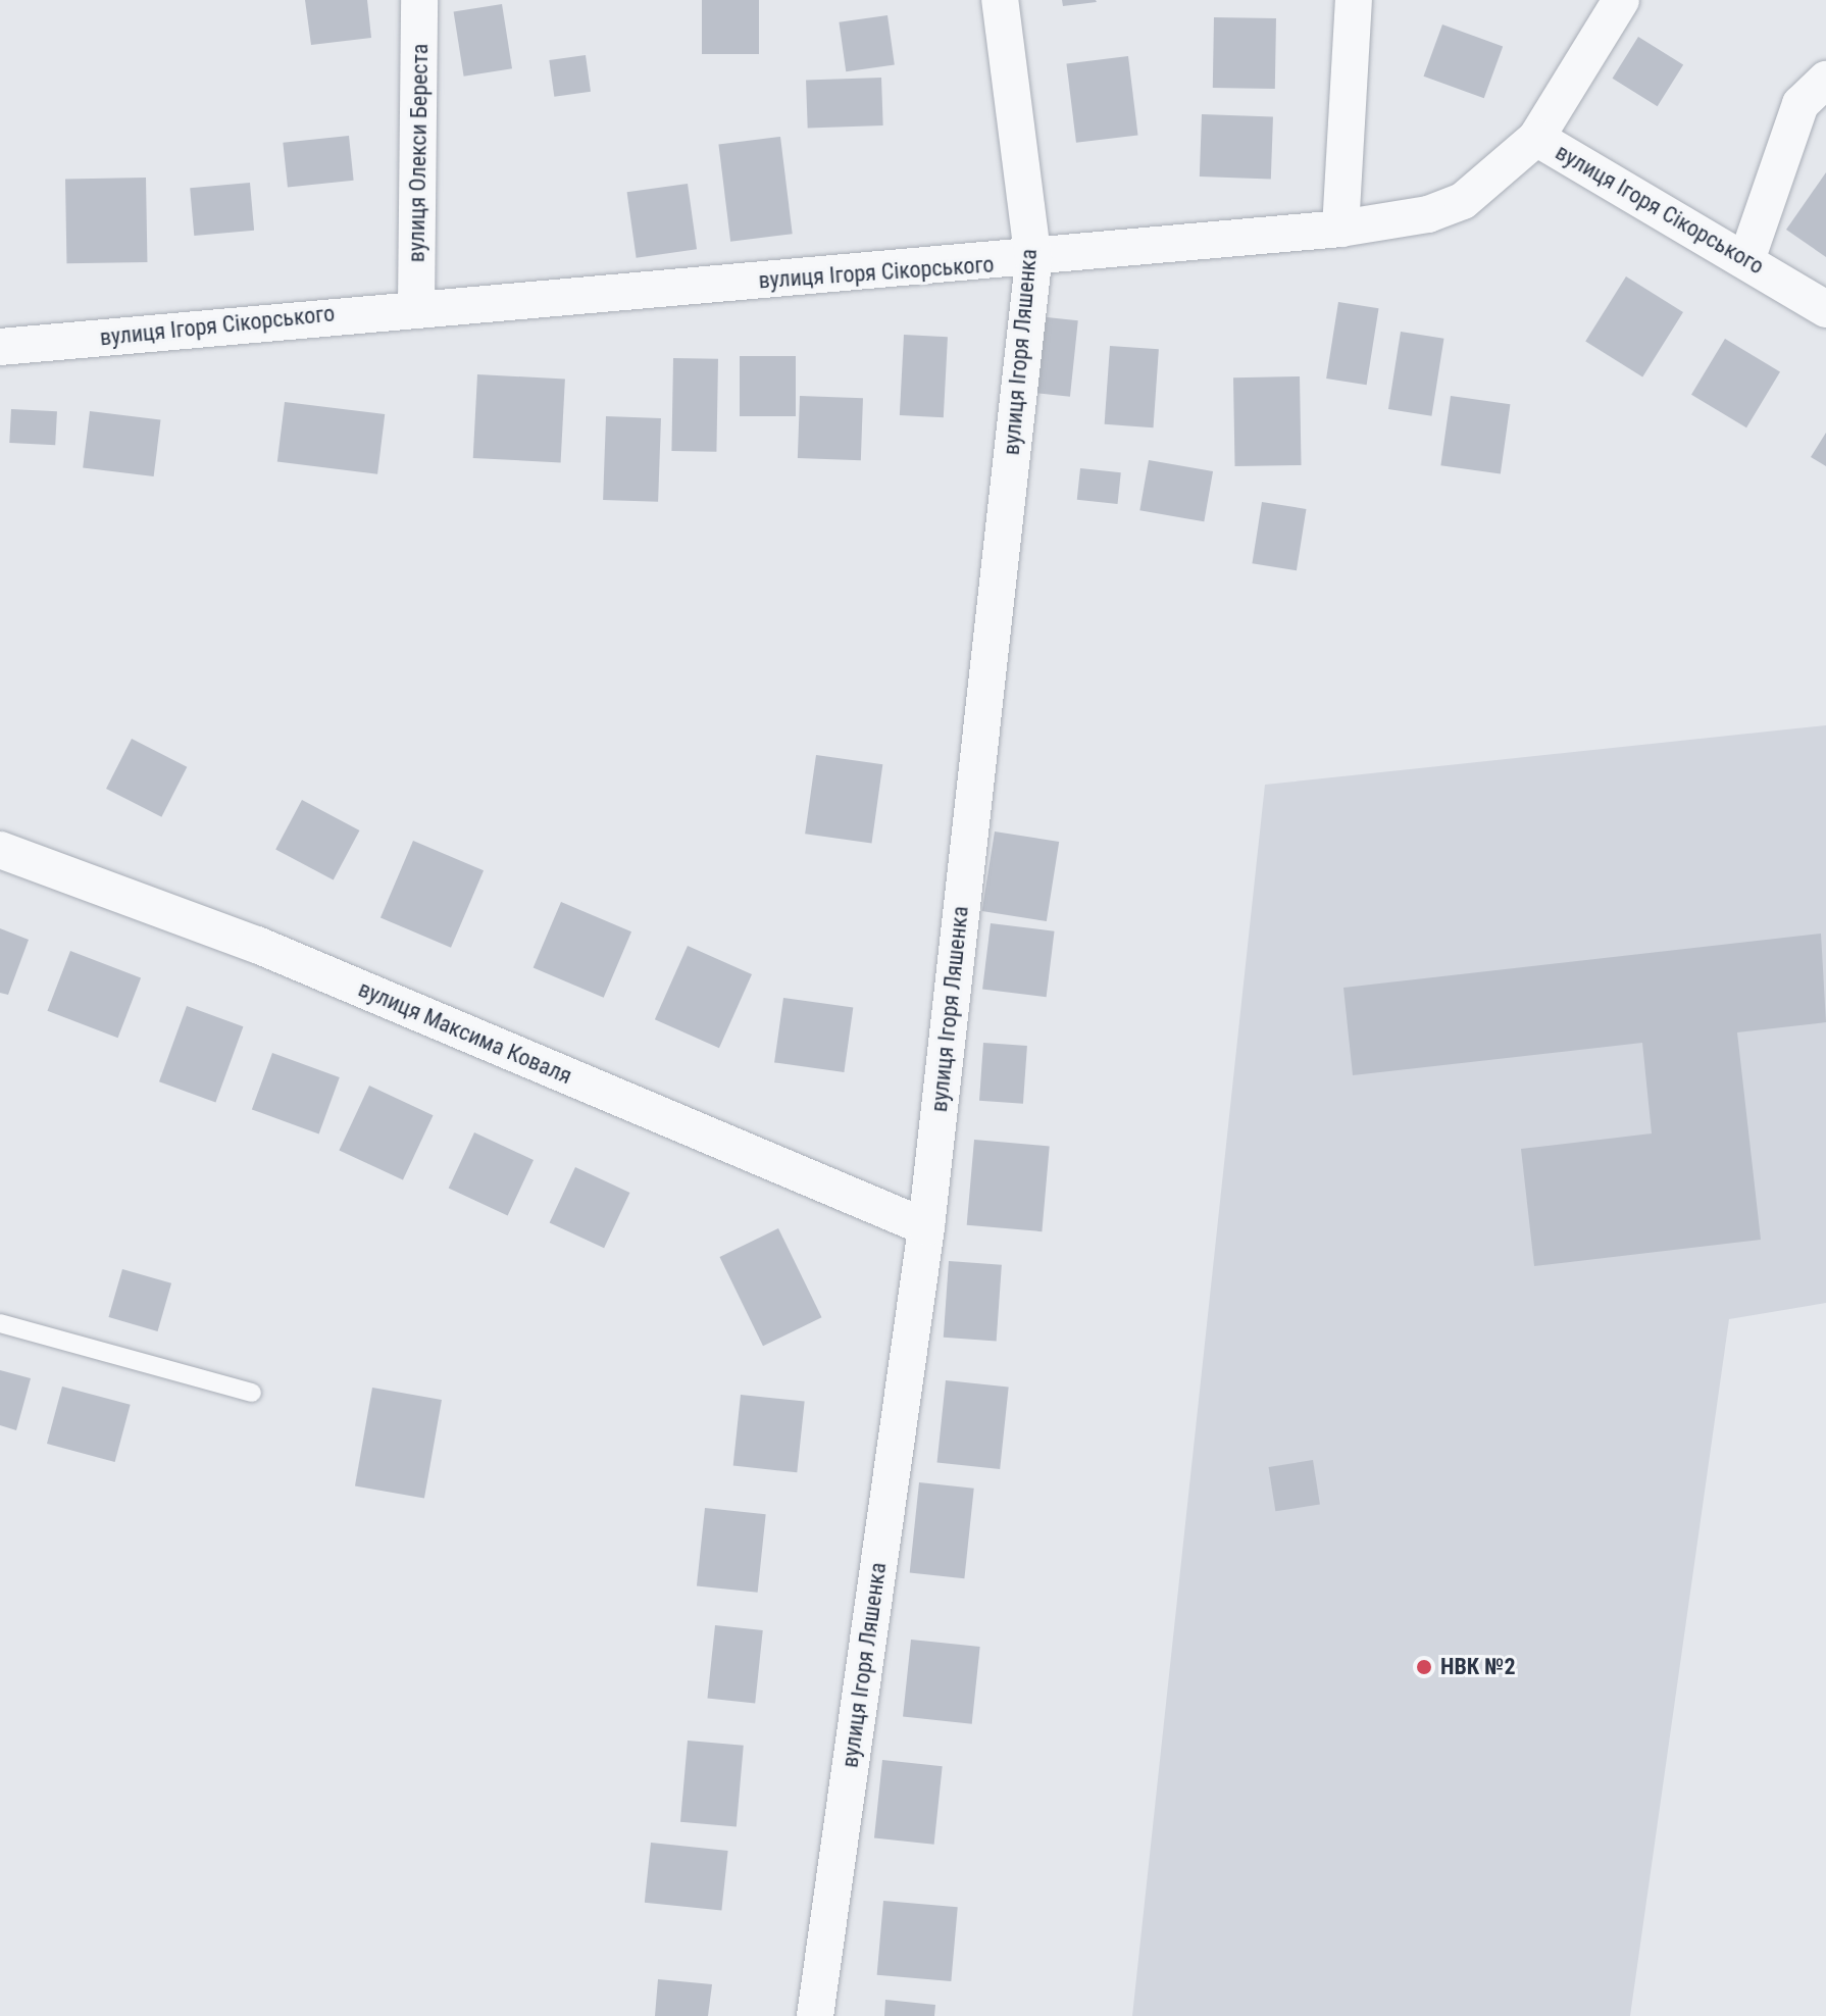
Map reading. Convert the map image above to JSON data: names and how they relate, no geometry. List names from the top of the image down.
{
  "streets": {
    "street": [
      "вулиця Олекси Береста",
      "вулиця Ігоря Сікорського",
      "вулиця Ігоря Ляшенка",
      "вулиця Максима Коваля"
    ]
  },
  "crossings": [
    ["вулиця Олекси Береста", "вулиця Ігоря Сікорського"],
    ["вулиця Ігоря Сікорського", "вулиця Ігоря Ляшенка"],
    ["вулиця Ігоря Ляшенка", "вулиця Максима Коваля"]
  ],
  "places": ["НВК №2"]
}
